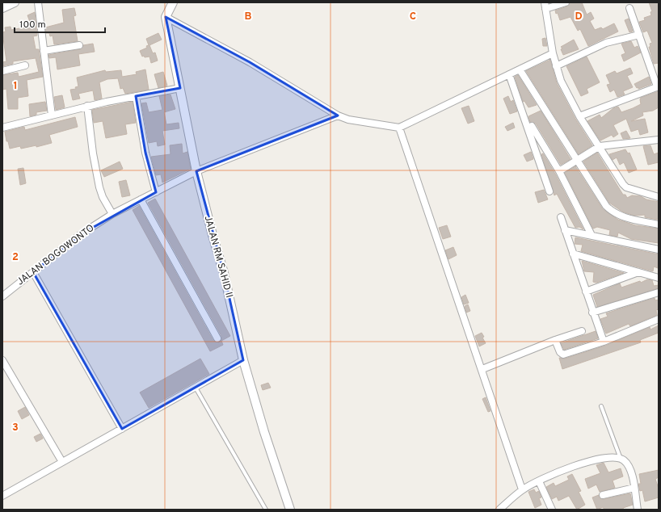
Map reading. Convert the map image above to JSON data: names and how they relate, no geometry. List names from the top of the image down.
{
  "streets": {
    "street": ["JALAN BOGOWONTO", "JALAN RM SAHID II"]
  },
  "crossings": [
    ["JALAN BOGOWONTO", "JALAN RM SAHID II"]
  ],
  "scale_bar": "100 m",
  "grid": {
    "columns": ["B", "C", "D"],
    "rows": ["1", "2", "3"]
  }
}
